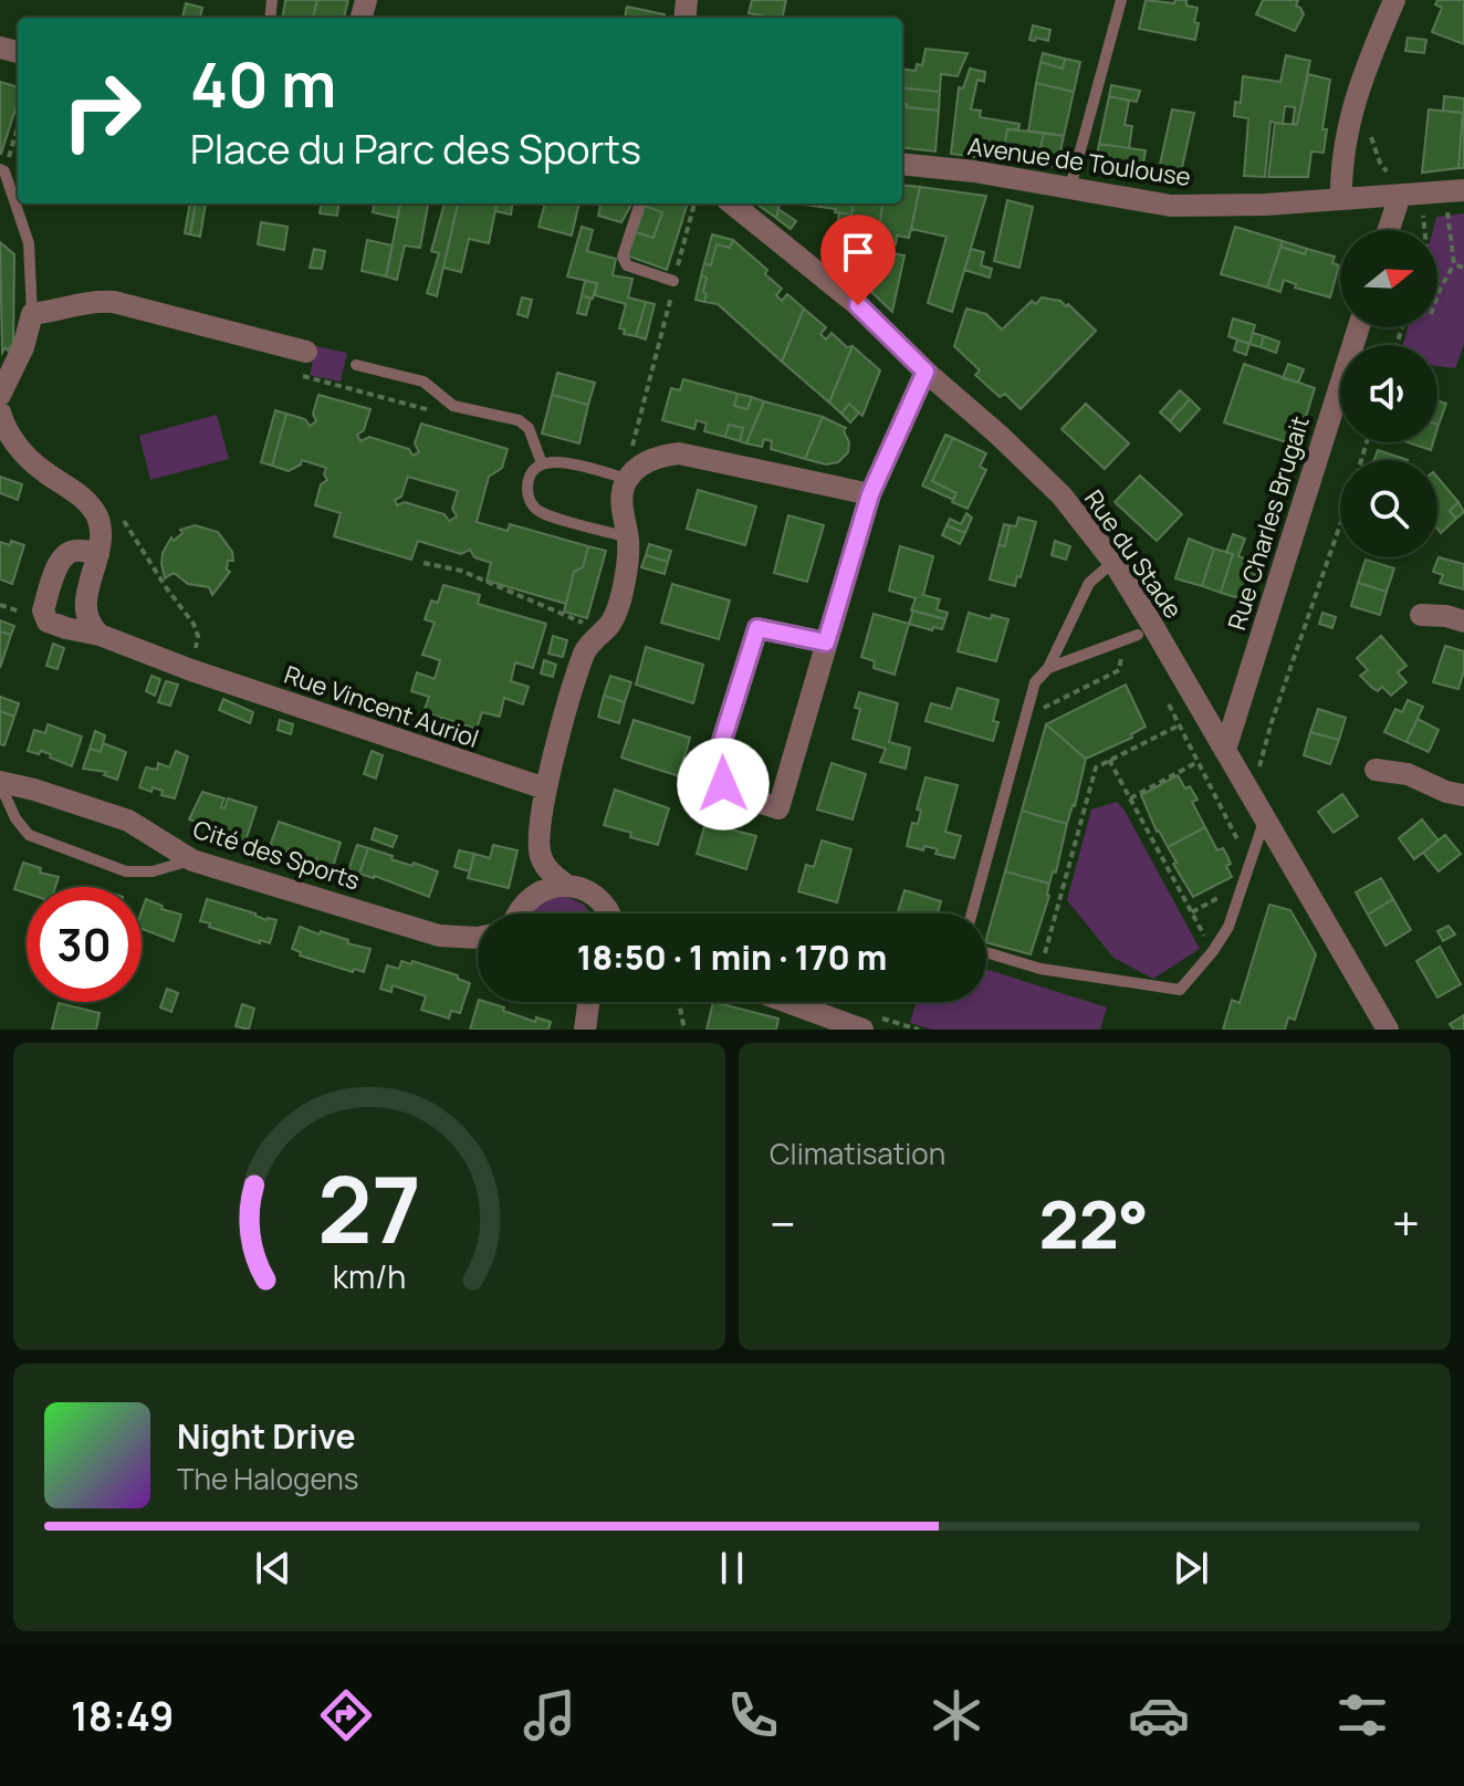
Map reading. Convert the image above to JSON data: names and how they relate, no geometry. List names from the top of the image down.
{
  "streets": {
    "street": [
      "Avenue de Toulouse",
      "Rue Charles Brugait",
      "Rue du Stade",
      "Rue Vincent Auriol",
      "Cité des Sports"
    ]
  },
  "crossings": [
    ["Rue Charles Brugait", "Rue du Stade"]
  ],
  "north": "right",
  "page": {
    "turn": ["40 m", "Place du Parc des Sports"],
    "limit": "30",
    "trip": "18:50 · 1 min · 170 m",
    "tile": "Climatisation",
    "heat": ["−", "22°", "+"],
    "song": ["Night Drive", "The Halogens"],
    "tabs": "18:49",
    "gauge": ["27", "km/h"]
  }
}
